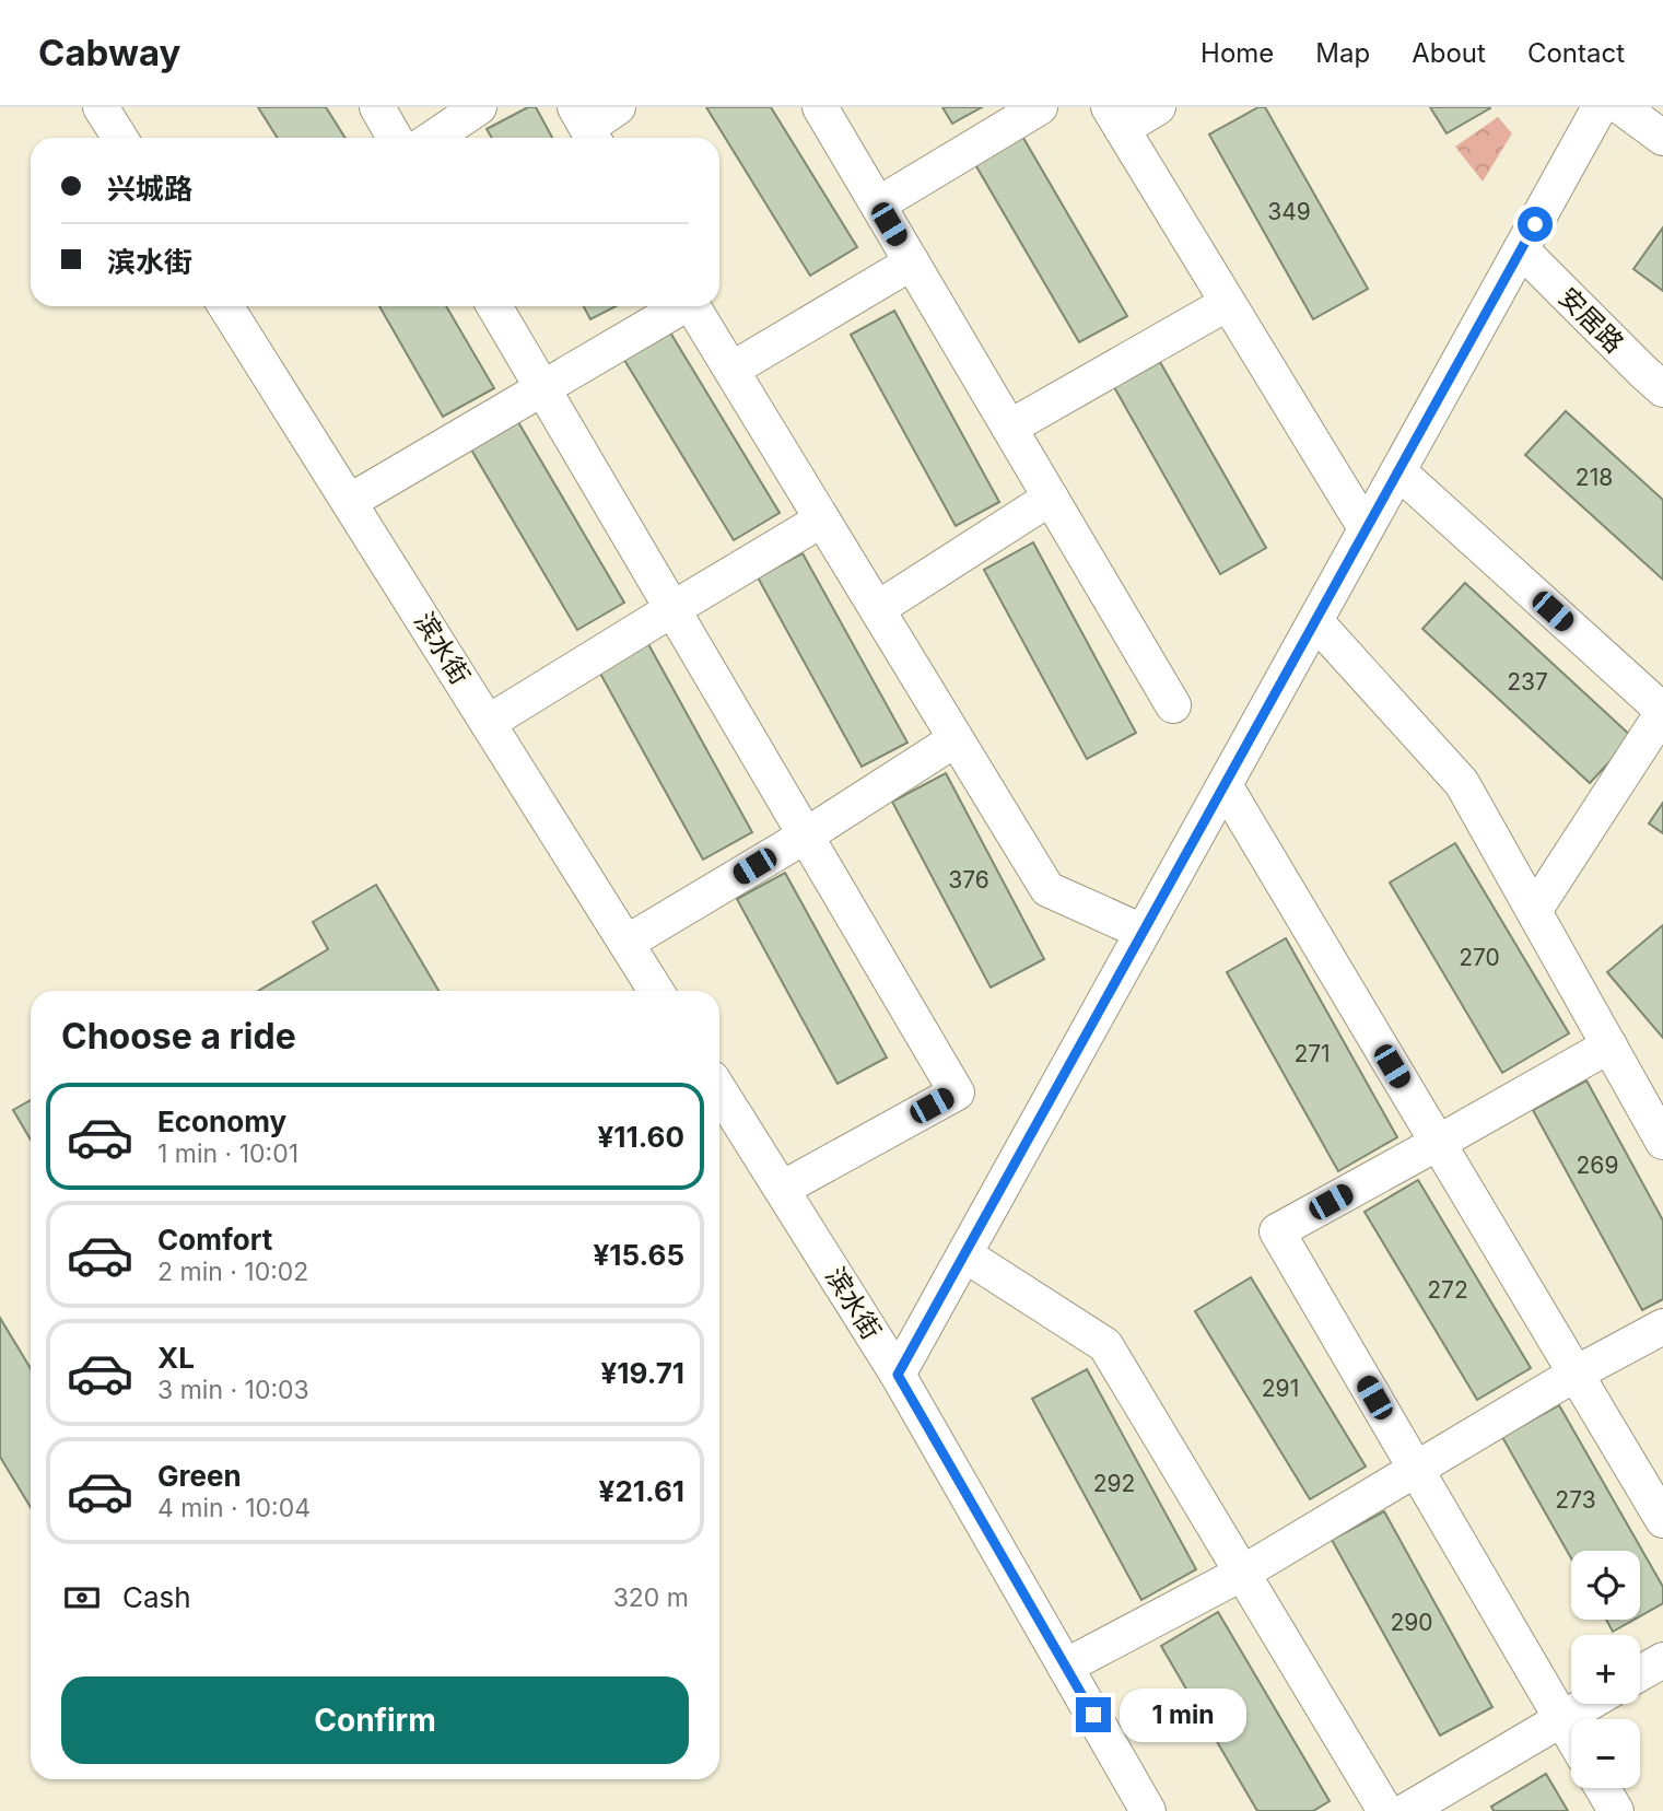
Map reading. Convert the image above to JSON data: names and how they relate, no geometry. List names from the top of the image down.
{
  "streets": {
    "street": ["安居路", "滨水街"]
  },
  "house_numbers": [
    "349",
    "218",
    "237",
    "376",
    "270",
    "271",
    "269",
    "272",
    "291",
    "292",
    "273",
    "290"
  ],
  "page": {
    "header": "Cabway",
    "nav": [
      "Home",
      "Map",
      "About",
      "Contact"
    ],
    "banner": ["兴城路", "滨水街"],
    "heading": "Choose a ride",
    "list": [
      {
        "name": "Economy",
        "note": "1 min · 10:01",
        "value": "¥11.60"
      },
      {
        "name": "Comfort",
        "note": "2 min · 10:02",
        "value": "¥15.65"
      },
      {
        "name": "XL",
        "note": "3 min · 10:03",
        "value": "¥19.71"
      },
      {
        "name": "Green",
        "note": "4 min · 10:04",
        "value": "¥21.61"
      }
    ],
    "map_buttons": ["+", "−"],
    "pay": ["Cash", "320 m"],
    "buttons": "Confirm",
    "bubble": "1 min"
  }
}
